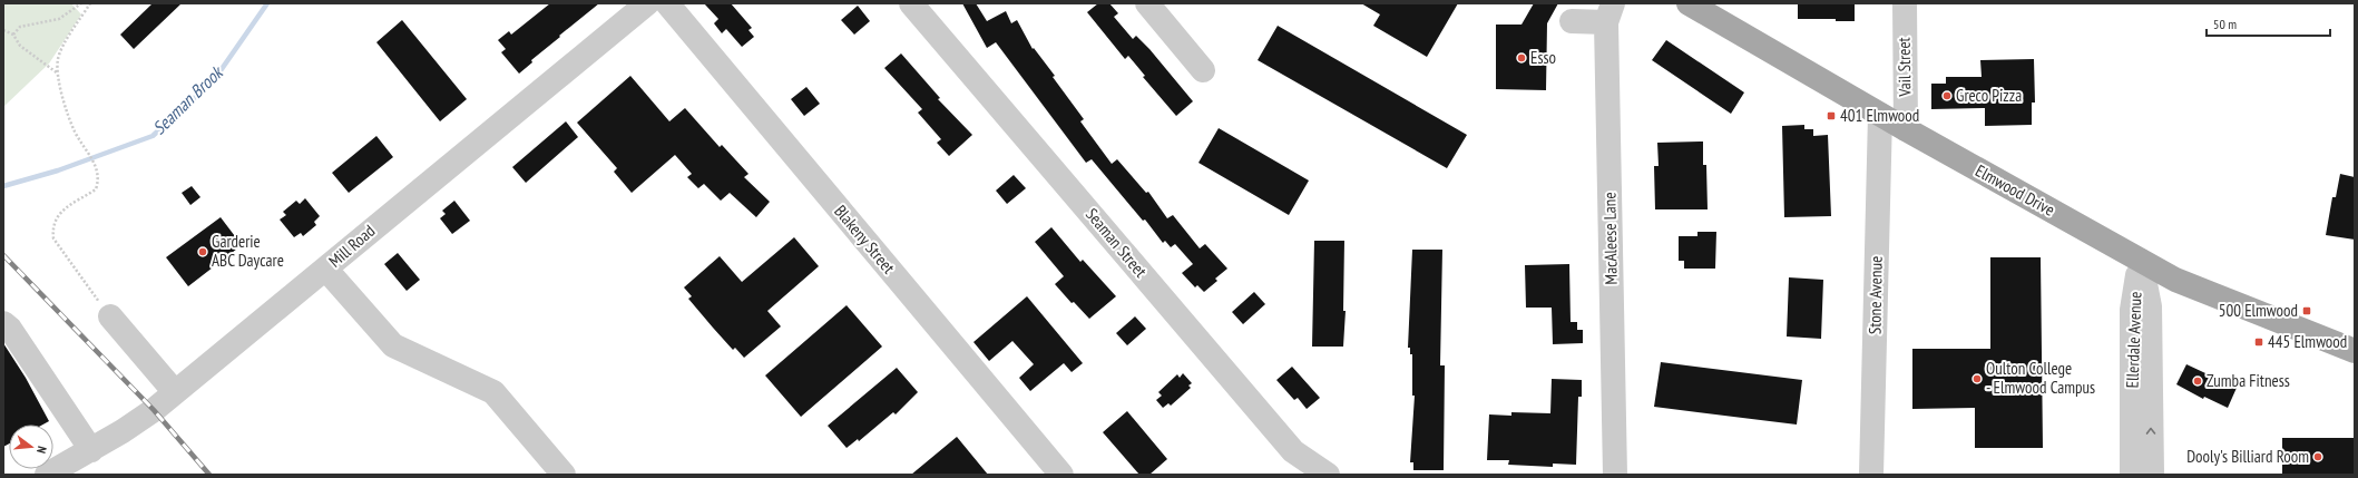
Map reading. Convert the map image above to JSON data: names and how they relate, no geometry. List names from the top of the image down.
{
  "streets": {
    "main road": ["Elmwood Drive"],
    "street": [
      "Vail Street",
      "MacAleese Lane",
      "Blakeny Street",
      "Seaman Street",
      "Mill Road",
      "Stone Avenue",
      "Ellerdale Avenue"
    ]
  },
  "crossings": [
    ["Vail Street", "Elmwood Drive"],
    ["Elmwood Drive", "Stone Avenue"],
    ["Elmwood Drive", "Ellerdale Avenue"]
  ],
  "water": ["Seaman Brook"],
  "places": {
    "other": [
      "Esso",
      "Greco Pizza",
      "Garderie ABC Daycare",
      "Oulton College - Elmwood Campus",
      "Zumba Fitness",
      "Dooly's Billiard Room"
    ],
    "transit": ["401 Elmwood", "500 Elmwood", "445 Elmwood"]
  },
  "scale_bar": "50 m",
  "north": "right"
}
